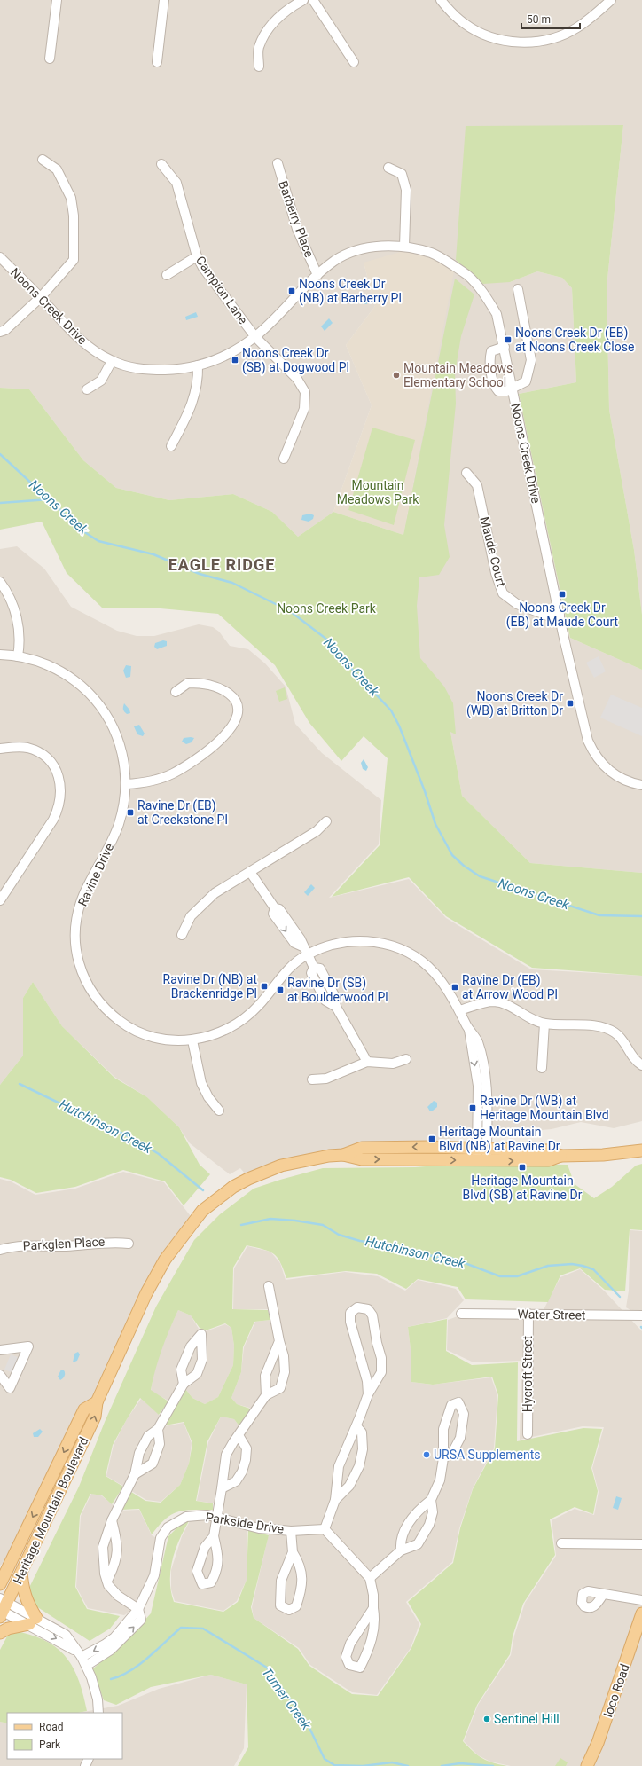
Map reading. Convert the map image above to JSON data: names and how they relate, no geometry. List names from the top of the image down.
{
  "streets": {
    "main road": ["Heritage Mountain Boulevard", "Ioco Road"],
    "street": [
      "Barberry Place",
      "Campion Lane",
      "Noons Creek Drive",
      "Maude Court",
      "Ravine Drive",
      "Parkglen Place",
      "Water Street",
      "Hycroft Street",
      "Parkside Drive"
    ]
  },
  "crossings": [
    ["Barberry Place", "Noons Creek Drive"],
    ["Campion Lane", "Noons Creek Drive"],
    ["Noons Creek Drive", "Maude Court"],
    ["Ravine Drive", "Heritage Mountain Boulevard"],
    ["Water Street", "Hycroft Street"]
  ],
  "districts": ["EAGLE RIDGE"],
  "water": ["Noons Creek", "Hutchinson Creek", "Turner Creek"],
  "parks": ["Mountain Meadows Park", "Noons Creek Park"],
  "places": {
    "transit": [
      "Noons Creek Dr (NB) at Barberry Pl",
      "Noons Creek Dr (EB) at Noons Creek Close",
      "Noons Creek Dr (SB) at Dogwood Pl",
      "Noons Creek Dr (EB) at Maude Court",
      "Noons Creek Dr (WB) at Britton Dr",
      "Ravine Dr (EB) at Creekstone Pl",
      "Ravine Dr (NB) at Brackenridge Pl",
      "Ravine Dr (EB) at Arrow Wood Pl",
      "Ravine Dr (SB) at Boulderwood Pl",
      "Ravine Dr (WB) at Heritage Mountain Blvd",
      "Heritage Mountain Blvd (NB) at Ravine Dr",
      "Heritage Mountain Blvd (SB) at Ravine Dr"
    ],
    "other": ["Mountain Meadows Elementary School", "URSA Supplements", "Sentinel Hill"]
  },
  "legend": ["Road", "Park"],
  "scale_bar": "50 m"
}
